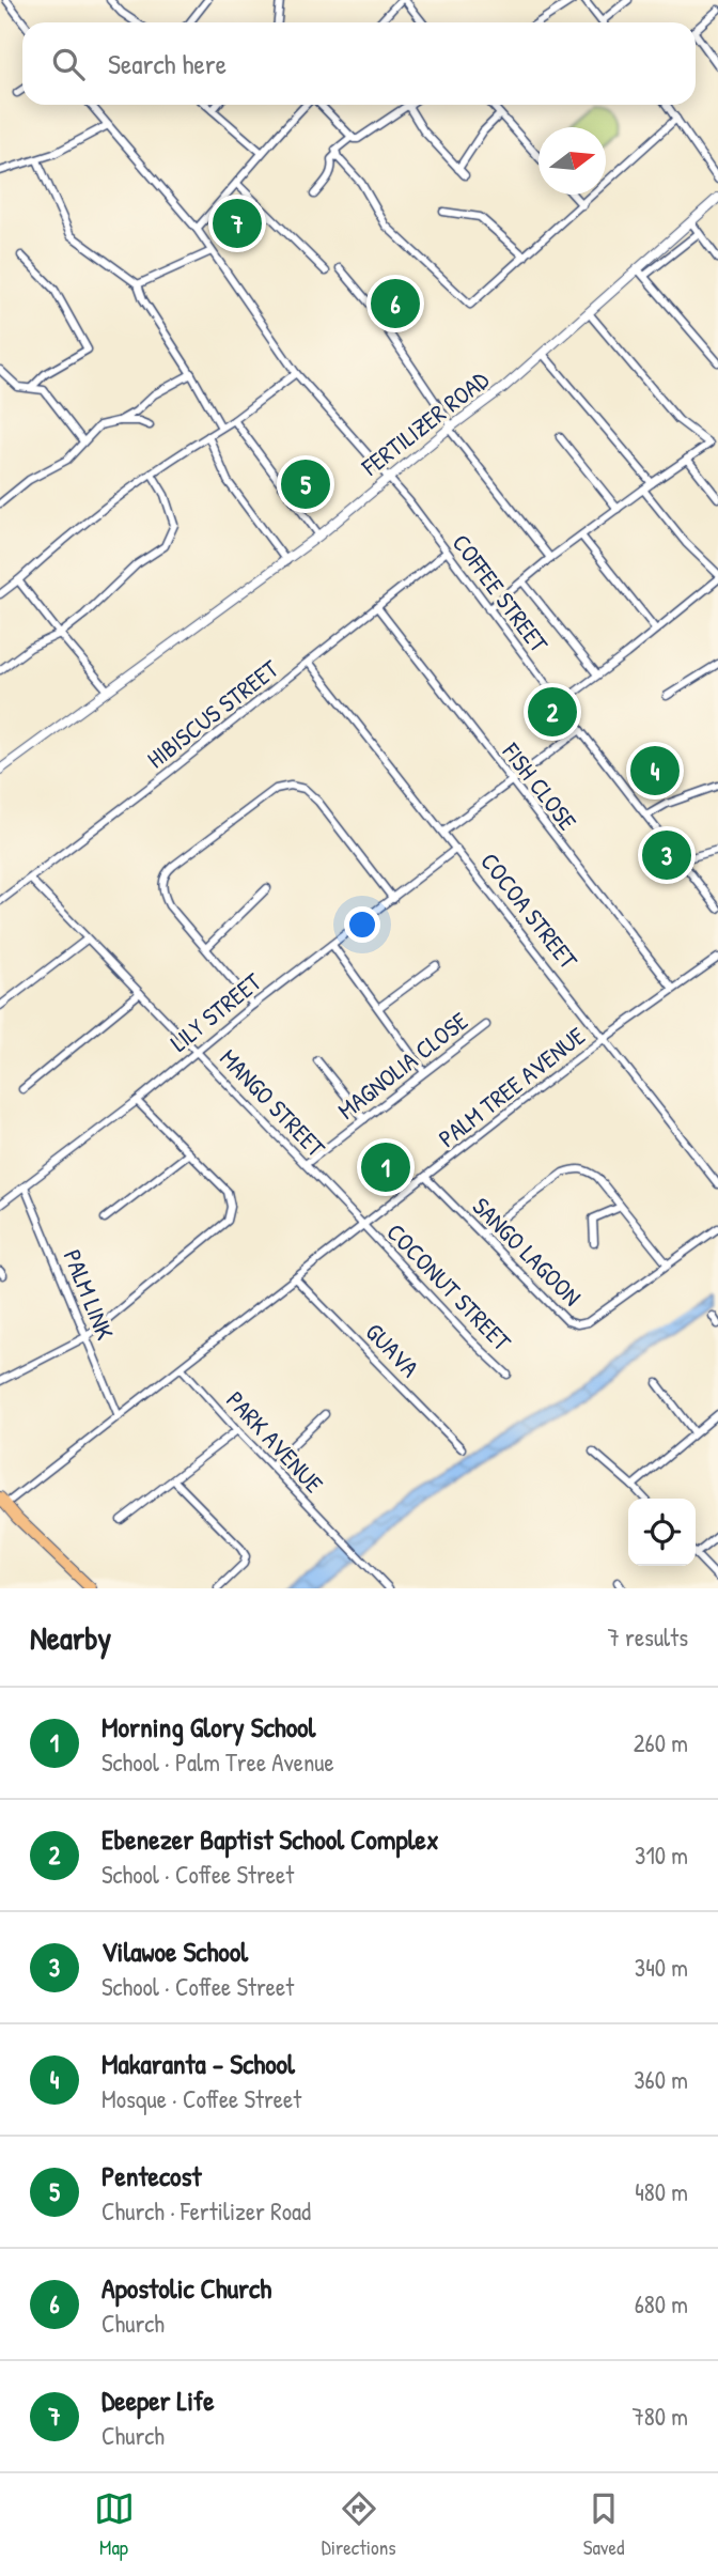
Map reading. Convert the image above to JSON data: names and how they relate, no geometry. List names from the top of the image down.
{
  "streets": {
    "street": [
      "FERTILIZER ROAD",
      "COFFEE STREET",
      "HIBISCUS STREET",
      "FISH CLOSE",
      "COCOA STREET",
      "LILY STREET",
      "MAGNOLIA CLOSE",
      "PALM TREE AVENUE",
      "MANGO STREET",
      "SANGO LAGOON",
      "COCONUT STREET",
      "PALM LINK",
      "GUAVA",
      "PARK AVENUE"
    ]
  },
  "crossings": [
    ["FERTILIZER ROAD", "COFFEE STREET"],
    ["COFFEE STREET", "HIBISCUS STREET"],
    ["HIBISCUS STREET", "FISH CLOSE"],
    ["HIBISCUS STREET", "COCOA STREET"],
    ["HIBISCUS STREET", "MANGO STREET"],
    ["FISH CLOSE", "PALM TREE AVENUE"],
    ["COCOA STREET", "LILY STREET"],
    ["COCOA STREET", "PALM TREE AVENUE"],
    ["LILY STREET", "MANGO STREET"],
    ["LILY STREET", "PALM LINK"],
    ["MAGNOLIA CLOSE", "MANGO STREET"],
    ["PALM TREE AVENUE", "MANGO STREET"],
    ["PALM TREE AVENUE", "SANGO LAGOON"],
    ["PALM TREE AVENUE", "COCONUT STREET"],
    ["PALM TREE AVENUE", "PALM LINK"],
    ["PALM TREE AVENUE", "GUAVA"],
    ["PALM TREE AVENUE", "PARK AVENUE"],
    ["MANGO STREET", "COCONUT STREET"]
  ],
  "north": "right",
  "page": {
    "search": "Search here",
    "pins": [
      "7",
      "6",
      "5",
      "2",
      "4",
      "3",
      "1"
    ],
    "heading": ["Nearby", "7 results"],
    "list": [
      {
        "mark": "1",
        "name": "Morning Glory School",
        "note": "School · Palm Tree Avenue",
        "value": "260 m"
      },
      {
        "mark": "2",
        "name": "Ebenezer Baptist School Complex",
        "note": "School · Coffee Street",
        "value": "310 m"
      },
      {
        "mark": "3",
        "name": "Vilawoe School",
        "note": "School · Coffee Street",
        "value": "340 m"
      },
      {
        "mark": "4",
        "name": "Makaranta - School",
        "note": "Mosque · Coffee Street",
        "value": "360 m"
      },
      {
        "mark": "5",
        "name": "Pentecost",
        "note": "Church · Fertilizer Road",
        "value": "480 m"
      },
      {
        "mark": "6",
        "name": "Apostolic Church",
        "note": "Church",
        "value": "680 m"
      },
      {
        "mark": "7",
        "name": "Deeper Life",
        "note": "Church",
        "value": "780 m"
      }
    ],
    "nav": ["Map", "Directions", "Saved"]
  }
}
